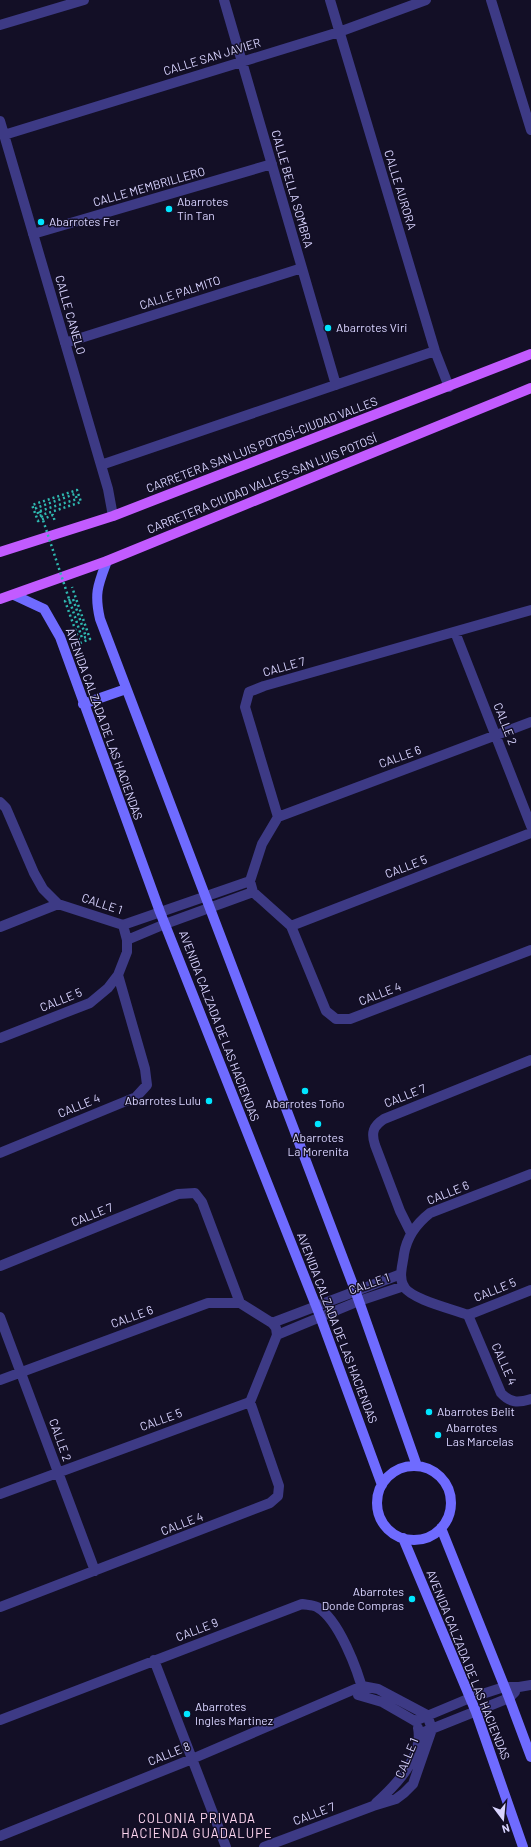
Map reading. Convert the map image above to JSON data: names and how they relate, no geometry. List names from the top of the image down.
{
  "streets": {
    "main road": ["CARRETERA SAN LUIS POTOSÍ-CIUDAD VALLES", "CARRETERA CIUDAD VALLES-SAN LUIS POTOSÍ"],
    "street": [
      "CALLE SAN JAVIER",
      "CALLE MEMBRILLERO",
      "CALLE BELLA SOMBRA",
      "CALLE AURORA",
      "CALLE PALMITO",
      "CALLE CANELO",
      "CALLE 7",
      "AVENIDA CALZADA DE LAS HACIENDAS",
      "CALLE 2",
      "CALLE 6",
      "CALLE 5",
      "CALLE 1",
      "CALLE 4",
      "CALLE 9",
      "CALLE 8"
    ]
  },
  "crossings": [
    ["CALLE SAN JAVIER", "CALLE BELLA SOMBRA"],
    ["CALLE SAN JAVIER", "CALLE AURORA"],
    ["CALLE SAN JAVIER", "CALLE CANELO"],
    ["CALLE MEMBRILLERO", "CALLE BELLA SOMBRA"],
    ["CALLE MEMBRILLERO", "CALLE CANELO"],
    ["CALLE BELLA SOMBRA", "CALLE PALMITO"],
    ["CALLE AURORA", "CARRETERA SAN LUIS POTOSÍ-CIUDAD VALLES"],
    ["CALLE PALMITO", "CALLE CANELO"],
    ["CALLE CANELO", "CARRETERA SAN LUIS POTOSÍ-CIUDAD VALLES"],
    ["CARRETERA CIUDAD VALLES-SAN LUIS POTOSÍ", "AVENIDA CALZADA DE LAS HACIENDAS"],
    ["CALLE 7", "CALLE 2"],
    ["CALLE 7", "CALLE 6"],
    ["CALLE 7", "CALLE 1"],
    ["AVENIDA CALZADA DE LAS HACIENDAS", "CALLE 1"],
    ["CALLE 2", "CALLE 6"],
    ["CALLE 2", "CALLE 5"],
    ["CALLE 2", "CALLE 4"],
    ["CALLE 6", "CALLE 1"],
    ["CALLE 5", "CALLE 1"],
    ["CALLE 5", "CALLE 4"],
    ["CALLE 1", "CALLE 4"],
    ["CALLE 9", "CALLE 8"]
  ],
  "districts": ["COLONIA PRIVADA HACIENDA GUADALUPE"],
  "places": [
    "Abarrotes Tin Tan",
    "Abarrotes Fer",
    "Abarrotes Viri",
    "Abarrotes Toño",
    "Abarrotes Lulu",
    "Abarrotes La Morenita",
    "Abarrotes Belit",
    "Abarrotes Las Marcelas",
    "Abarrotes Donde Compras",
    "Abarrotes Ingles Martinez"
  ],
  "north": "bottom"
}
